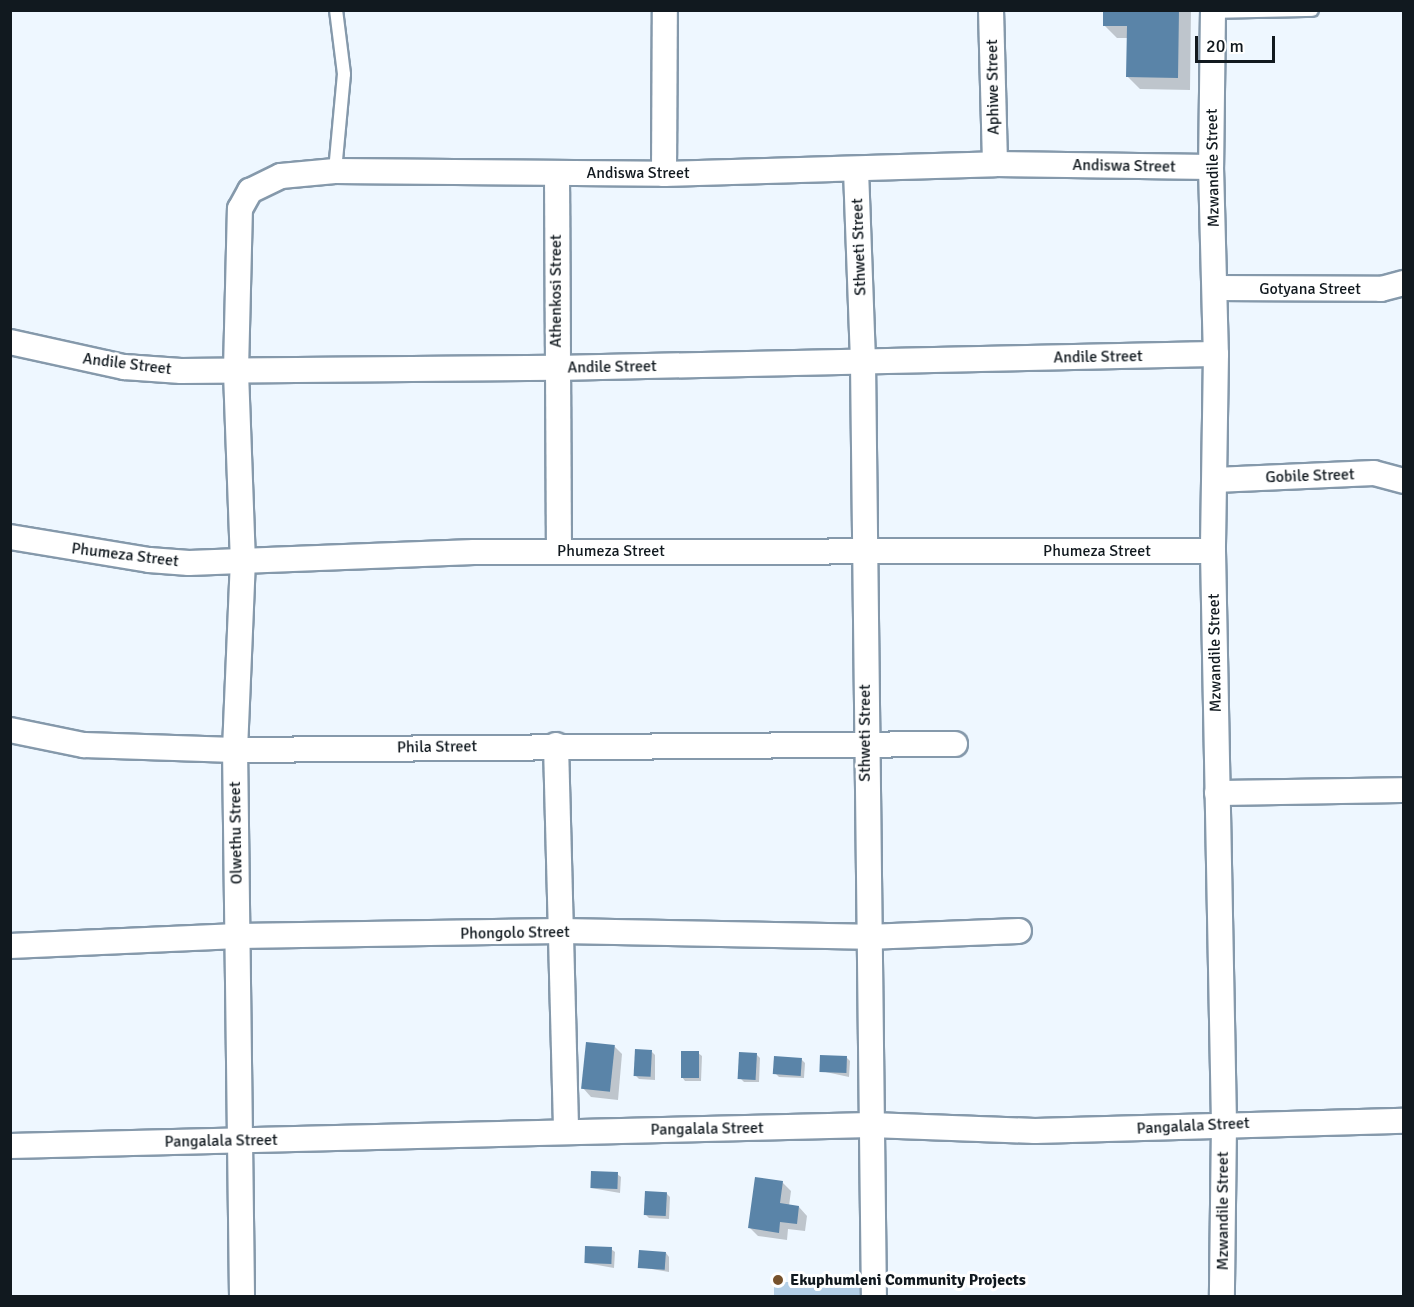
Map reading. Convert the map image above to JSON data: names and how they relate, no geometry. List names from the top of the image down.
{
  "streets": {
    "street": [
      "Aphiwe Street",
      "Andiswa Street",
      "Mzwandile Street",
      "Sthweti Street",
      "Gotyana Street",
      "Athenkosi Street",
      "Andile Street",
      "Gobile Street",
      "Phumeza Street",
      "Phila Street",
      "Olwethu Street",
      "Phongolo Street",
      "Pangalala Street"
    ]
  },
  "crossings": [
    ["Aphiwe Street", "Andiswa Street"],
    ["Andiswa Street", "Mzwandile Street"],
    ["Andiswa Street", "Sthweti Street"],
    ["Andiswa Street", "Athenkosi Street"],
    ["Andiswa Street", "Andile Street"],
    ["Andiswa Street", "Olwethu Street"],
    ["Mzwandile Street", "Gotyana Street"],
    ["Mzwandile Street", "Andile Street"],
    ["Mzwandile Street", "Gobile Street"],
    ["Mzwandile Street", "Phumeza Street"],
    ["Mzwandile Street", "Pangalala Street"],
    ["Sthweti Street", "Andile Street"],
    ["Sthweti Street", "Phumeza Street"],
    ["Sthweti Street", "Phila Street"],
    ["Sthweti Street", "Phongolo Street"],
    ["Sthweti Street", "Pangalala Street"],
    ["Athenkosi Street", "Andile Street"],
    ["Athenkosi Street", "Phumeza Street"],
    ["Andile Street", "Olwethu Street"],
    ["Phumeza Street", "Olwethu Street"],
    ["Phila Street", "Olwethu Street"],
    ["Olwethu Street", "Phongolo Street"],
    ["Olwethu Street", "Pangalala Street"]
  ],
  "places": ["Ekuphumleni Community Projects"],
  "scale_bar": "20 m"
}
